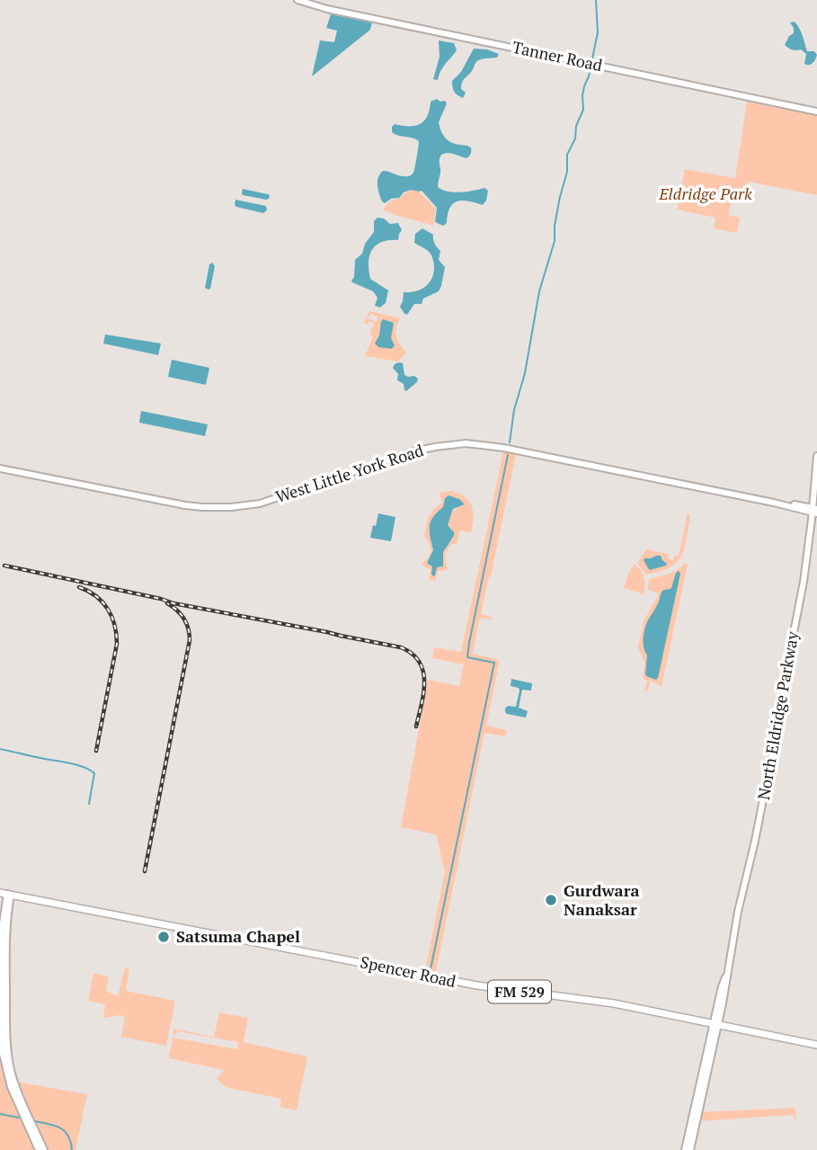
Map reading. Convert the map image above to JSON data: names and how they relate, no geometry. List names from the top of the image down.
{
  "streets": {
    "main road": [
      "Tanner Road",
      "West Little York Road",
      "North Eldridge Parkway",
      "Spencer Road",
      "FM 529"
    ]
  },
  "crossings": [
    ["West Little York Road", "North Eldridge Parkway"],
    ["North Eldridge Parkway", "Spencer Road"]
  ],
  "parks": ["Eldridge Park"],
  "places": ["Gurdwara Nanaksar", "Satsuma Chapel"]
}
